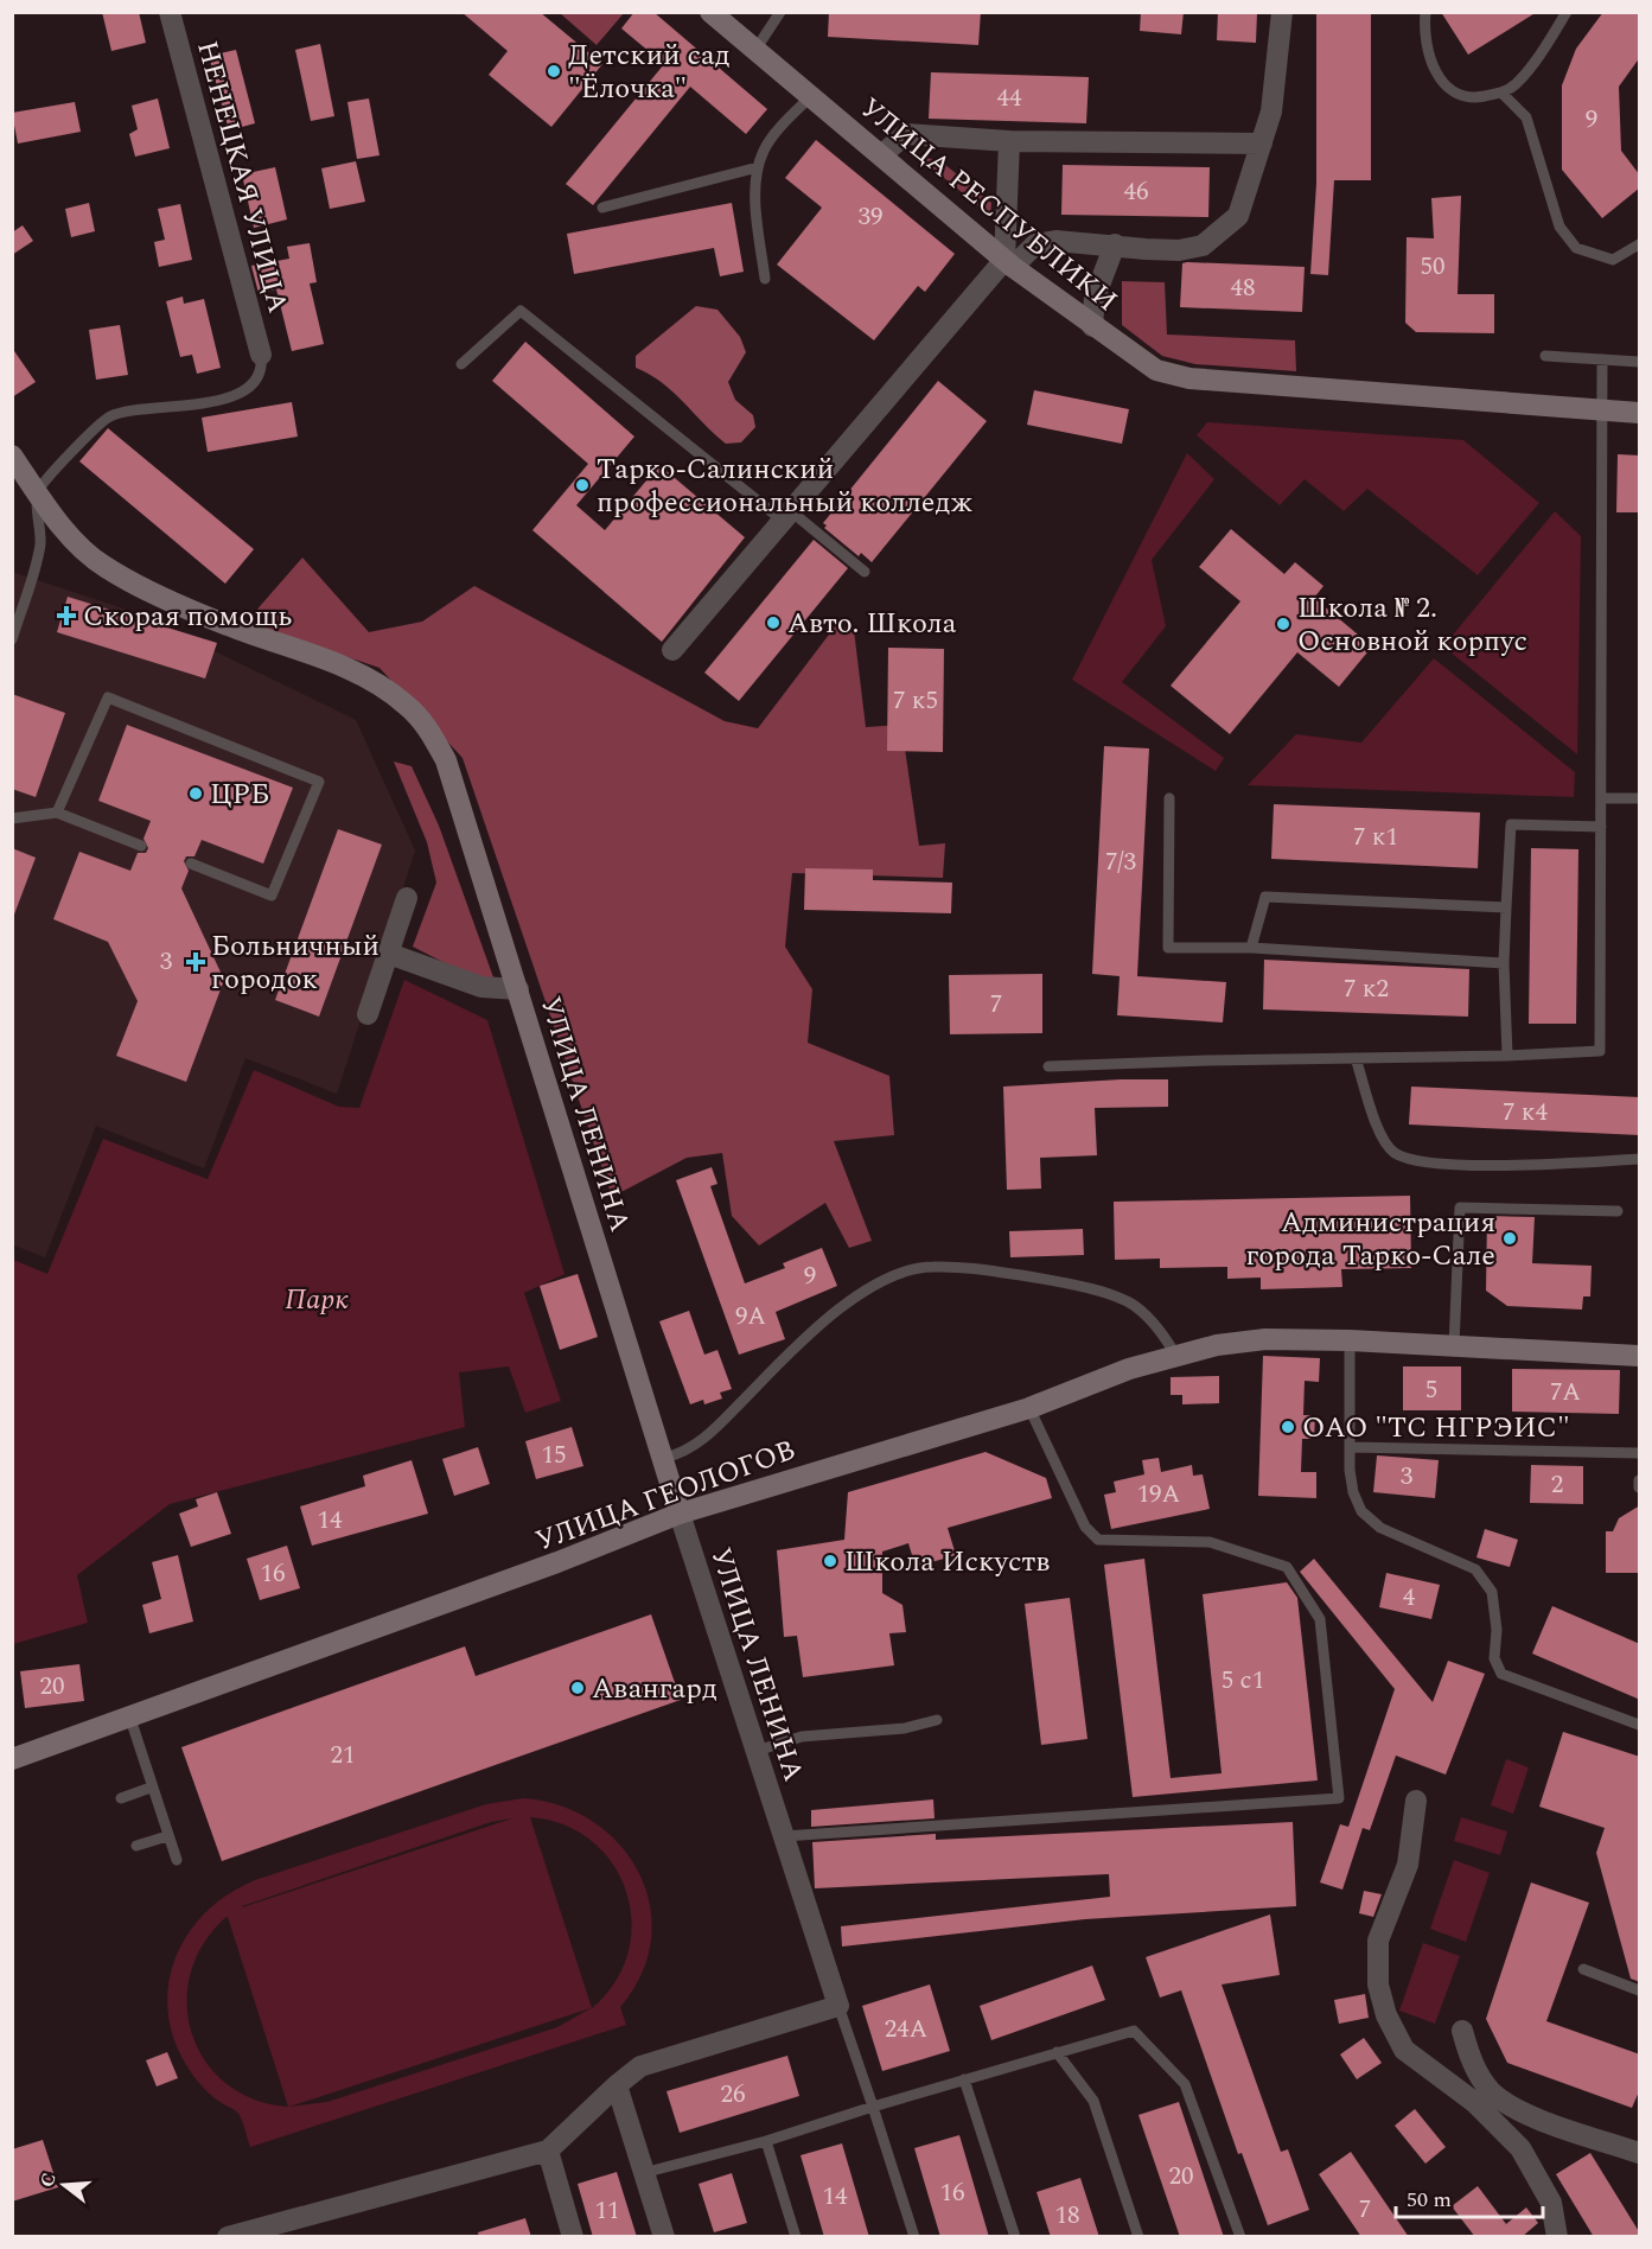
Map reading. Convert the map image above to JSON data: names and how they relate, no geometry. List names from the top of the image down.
{
  "streets": {
    "street": [
      "НЕНЕЦКАЯ УЛИЦА",
      "УЛИЦА РЕСПУБЛИКИ",
      "УЛИЦА ЛЕНИНА",
      "УЛИЦА ГЕОЛОГОВ"
    ]
  },
  "crossings": [
    ["УЛИЦА ЛЕНИНА", "УЛИЦА ГЕОЛОГОВ"]
  ],
  "parks": ["Парк"],
  "places": {
    "other": [
      "Детский сад \"Ёлочка\"",
      "Тарко-Салинский профессиональный колледж",
      "Авто. Школа",
      "Школа № 2. Основной корпус",
      "ЦРБ",
      "Администрация города Тарко-Сале",
      "ОАО \"ТС НГРЭИС\"",
      "Школа Искуств",
      "Авангард"
    ],
    "health": ["Скорая помощь", "Больничный городок"]
  },
  "house_numbers": [
    "44",
    "9",
    "46",
    "39",
    "50",
    "48",
    "7 к5",
    "7 к1",
    "7/3",
    "3",
    "7 к2",
    "7",
    "7 к4",
    "9",
    "9А",
    "5",
    "7А",
    "15",
    "3",
    "2",
    "19А",
    "14",
    "16",
    "4",
    "5 с1",
    "20",
    "21",
    "24А",
    "26",
    "20",
    "16",
    "14",
    "7",
    "11",
    "18"
  ],
  "scale_bar": "50 m",
  "north": "left"
}
